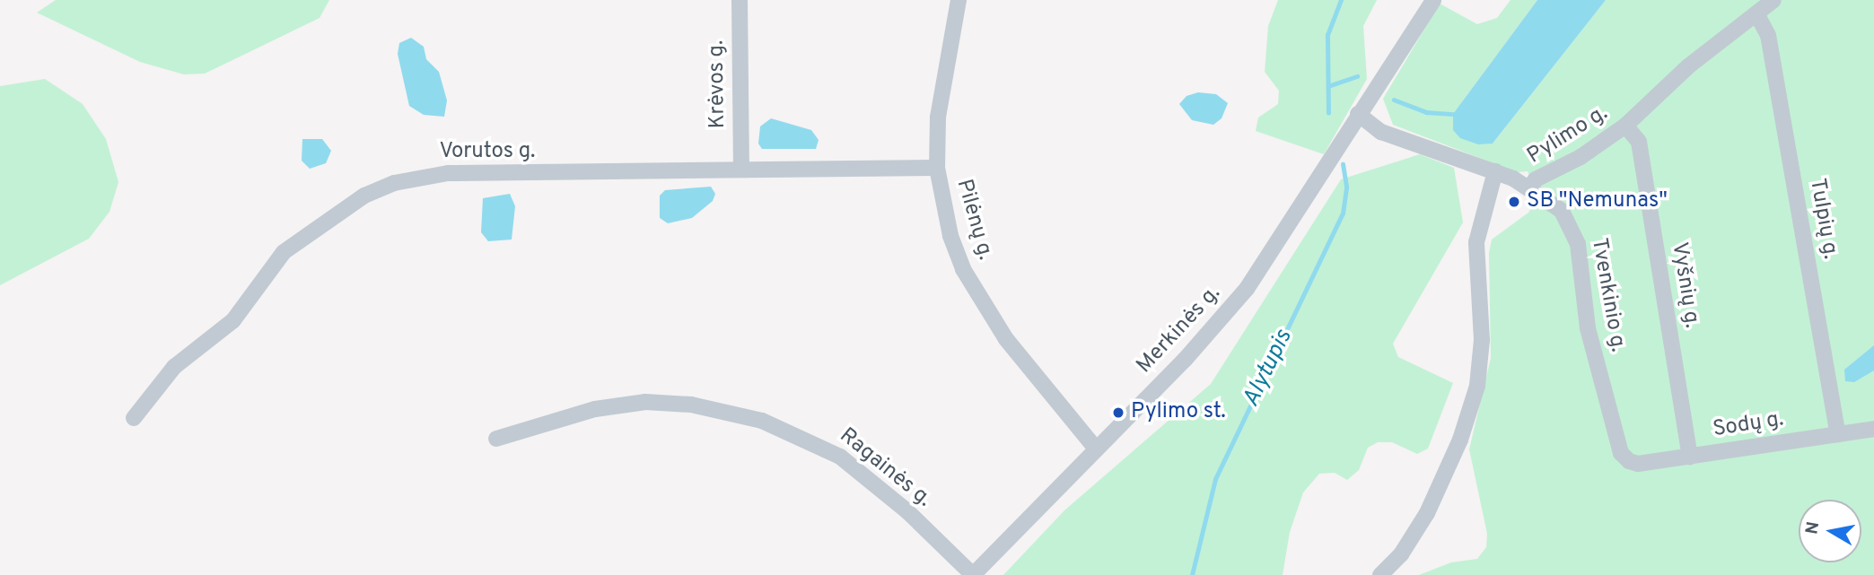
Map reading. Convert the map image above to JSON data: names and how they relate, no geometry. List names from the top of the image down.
{
  "streets": {
    "street": [
      "Krėvos g.",
      "Pylimo g.",
      "Vorutos g.",
      "Tulpių g.",
      "Pilėnų g.",
      "Vyšnių g.",
      "Tvenkinio g.",
      "Merkinės g.",
      "Sodų g.",
      "Ragainės g."
    ]
  },
  "crossings": [
    ["Krėvos g.", "Vorutos g."],
    ["Pylimo g.", "Tulpių g."],
    ["Pylimo g.", "Vyšnių g."],
    ["Pylimo g.", "Tvenkinio g."],
    ["Pylimo g.", "Merkinės g."],
    ["Vorutos g.", "Pilėnų g."],
    ["Tulpių g.", "Sodų g."],
    ["Pilėnų g.", "Merkinės g."],
    ["Vyšnių g.", "Sodų g."],
    ["Tvenkinio g.", "Sodų g."],
    ["Merkinės g.", "Ragainės g."]
  ],
  "water": ["Alytupis"],
  "places": ["SB \"Nemunas\"", "Pylimo st."],
  "north": "left"
}
